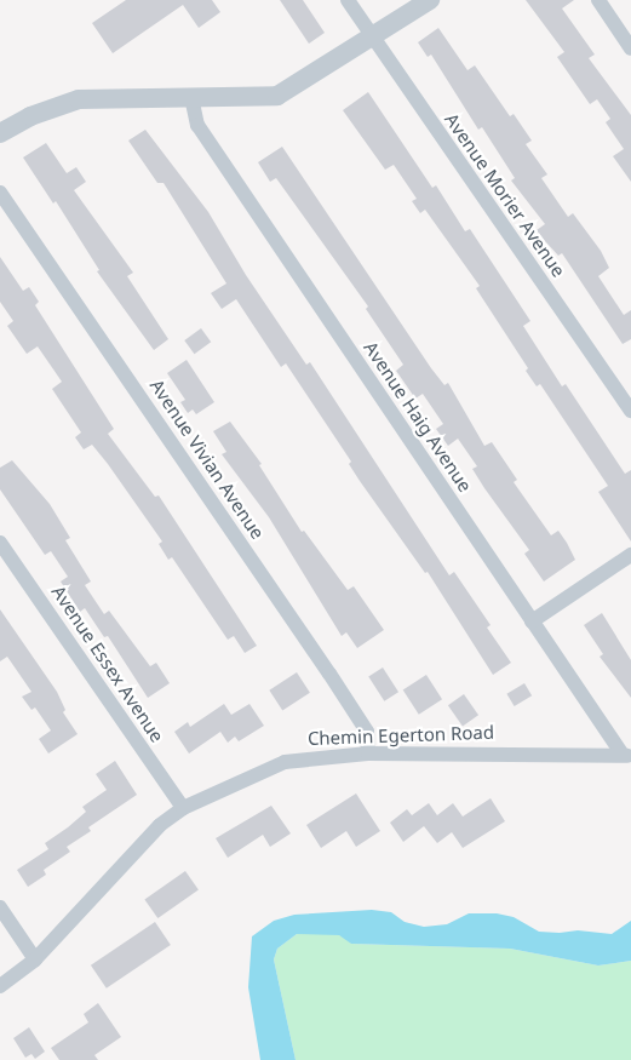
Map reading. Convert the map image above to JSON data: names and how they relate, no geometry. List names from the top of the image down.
{
  "streets": {
    "street": [
      "Avenue Morier Avenue",
      "Avenue Haig Avenue",
      "Avenue Vivian Avenue",
      "Avenue Essex Avenue",
      "Chemin Egerton Road"
    ]
  },
  "crossings": [
    ["Avenue Haig Avenue", "Chemin Egerton Road"],
    ["Avenue Vivian Avenue", "Chemin Egerton Road"],
    ["Avenue Essex Avenue", "Chemin Egerton Road"]
  ]
}
